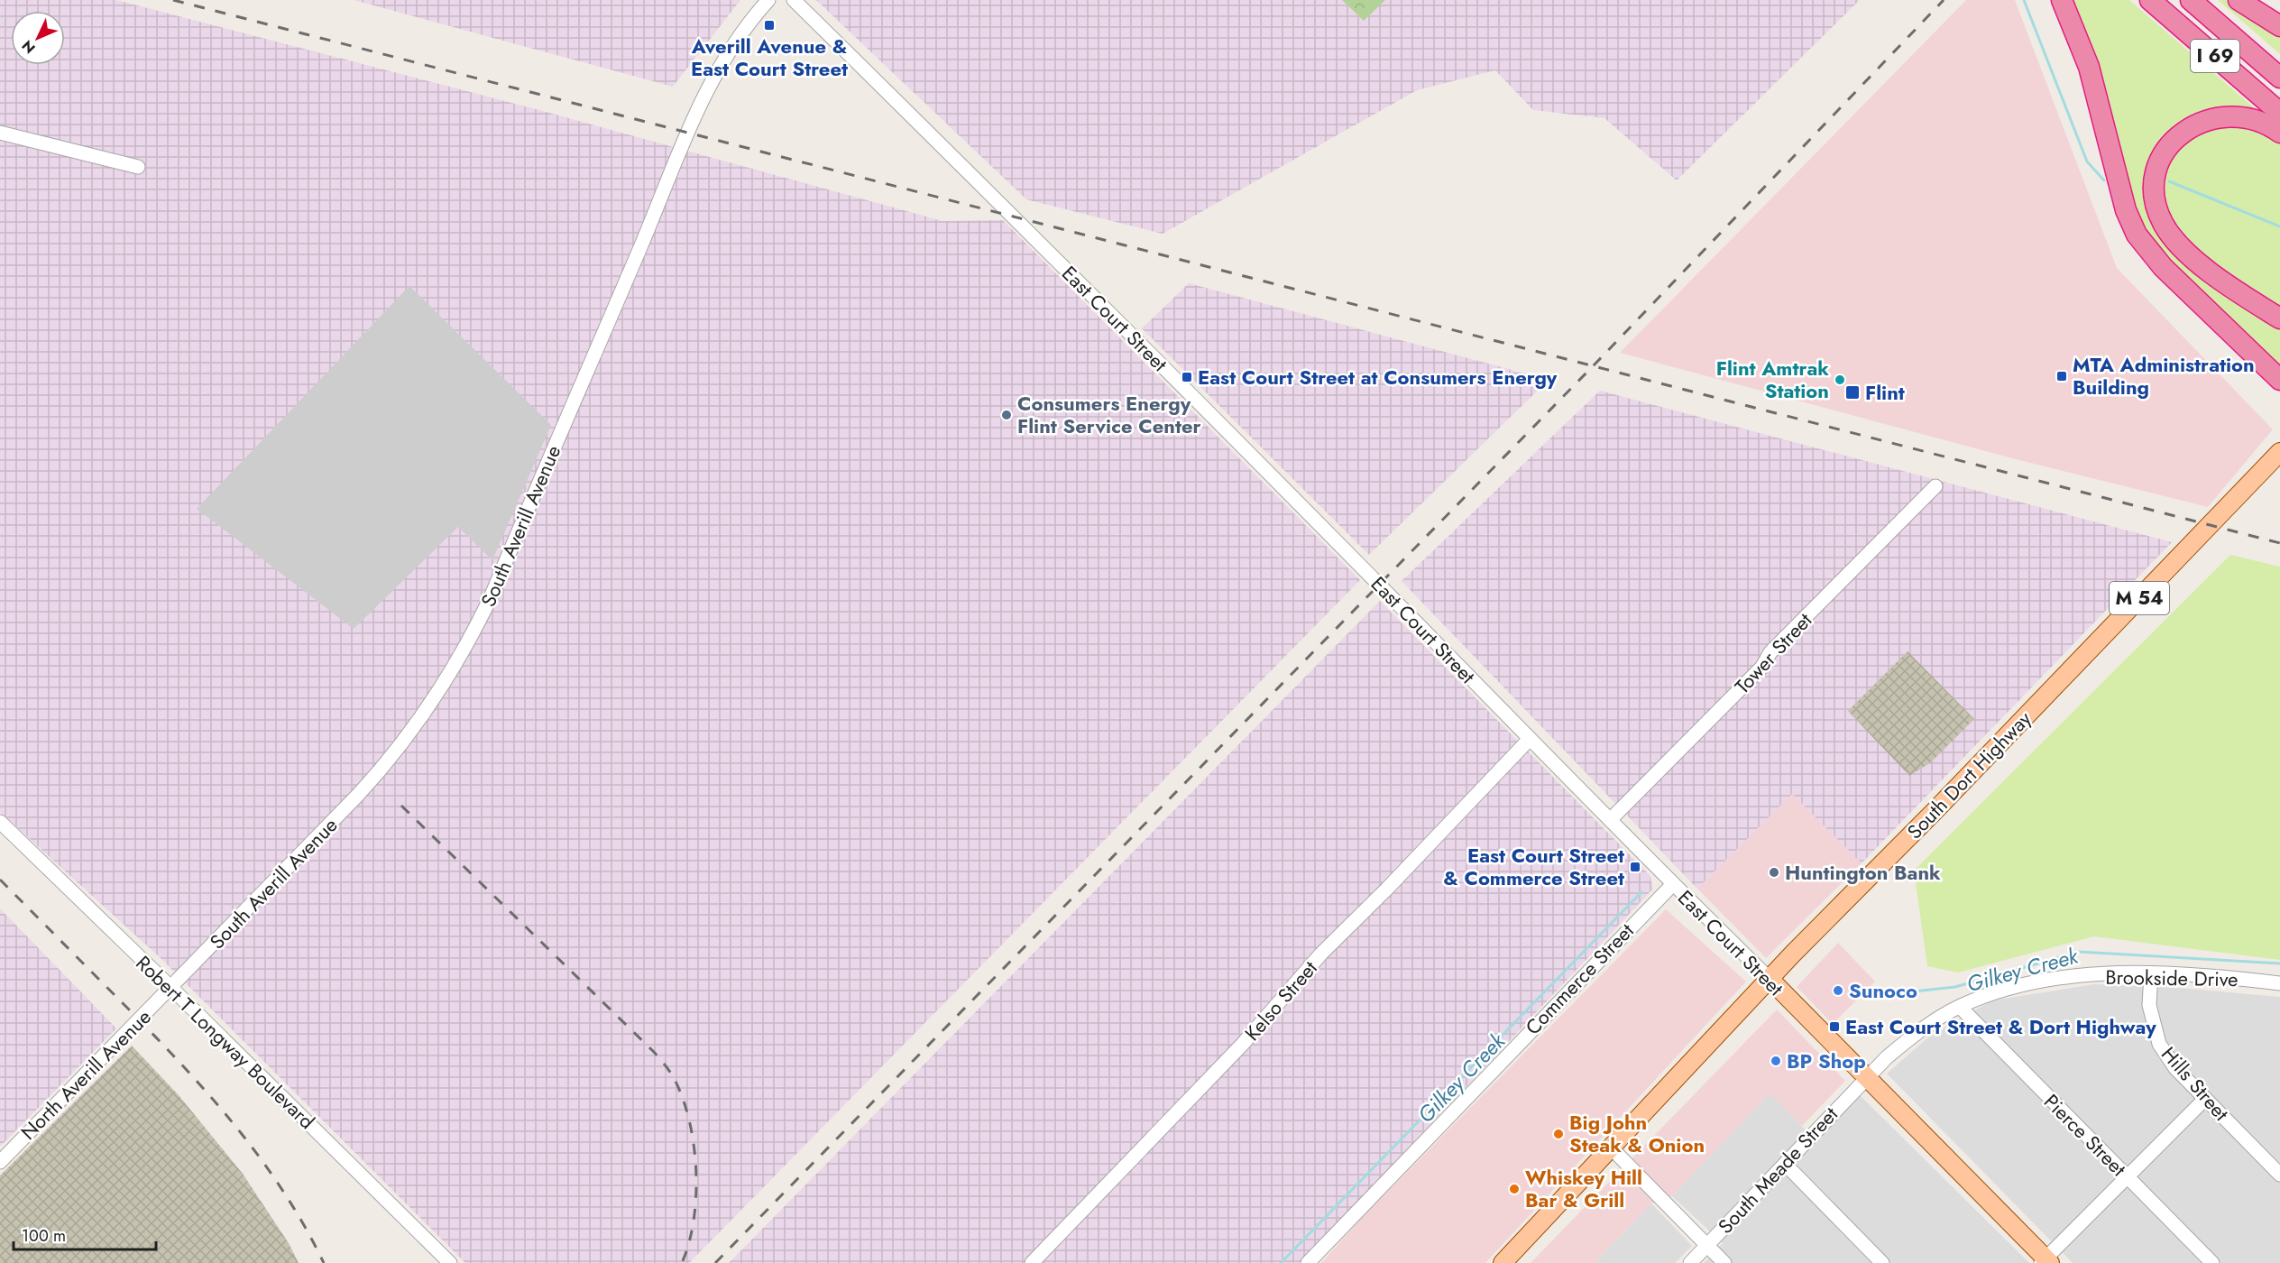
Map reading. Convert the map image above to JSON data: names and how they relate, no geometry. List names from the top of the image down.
{
  "streets": {
    "highway": ["I 69"],
    "main road": ["East Court Street", "M 54", "South Dort Highway"],
    "street": [
      "South Averill Avenue",
      "Tower Street",
      "Brookside Drive",
      "Commerce Street",
      "Kelso Street",
      "Robert T Longway Boulevard",
      "North Averill Avenue",
      "Hills Street",
      "Pierce Street",
      "South Meade Street"
    ]
  },
  "crossings": [
    ["East Court Street", "Tower Street"],
    ["East Court Street", "South Dort Highway"],
    ["East Court Street", "Brookside Drive"],
    ["East Court Street", "Commerce Street"],
    ["East Court Street", "Kelso Street"],
    ["East Court Street", "South Meade Street"],
    ["South Averill Avenue", "Robert T Longway Boulevard"],
    ["South Averill Avenue", "North Averill Avenue"],
    ["Brookside Drive", "Hills Street"],
    ["Brookside Drive", "Pierce Street"],
    ["Brookside Drive", "South Meade Street"],
    ["Robert T Longway Boulevard", "North Averill Avenue"]
  ],
  "water": ["Gilkey Creek"],
  "places": {
    "transit": [
      "Averill Avenue & East Court Street",
      "MTA Administration Building",
      "East Court Street at Consumers Energy",
      "Flint",
      "East Court Street & Commerce Street",
      "East Court Street & Dort Highway"
    ],
    "other": [
      "Flint Amtrak Station",
      "Consumers Energy Flint Service Center",
      "Huntington Bank",
      "Sunoco",
      "BP Shop",
      "Big John Steak & Onion",
      "Whiskey Hill Bar & Grill"
    ]
  },
  "scale_bar": "100 m",
  "north": "bottom left"
}
